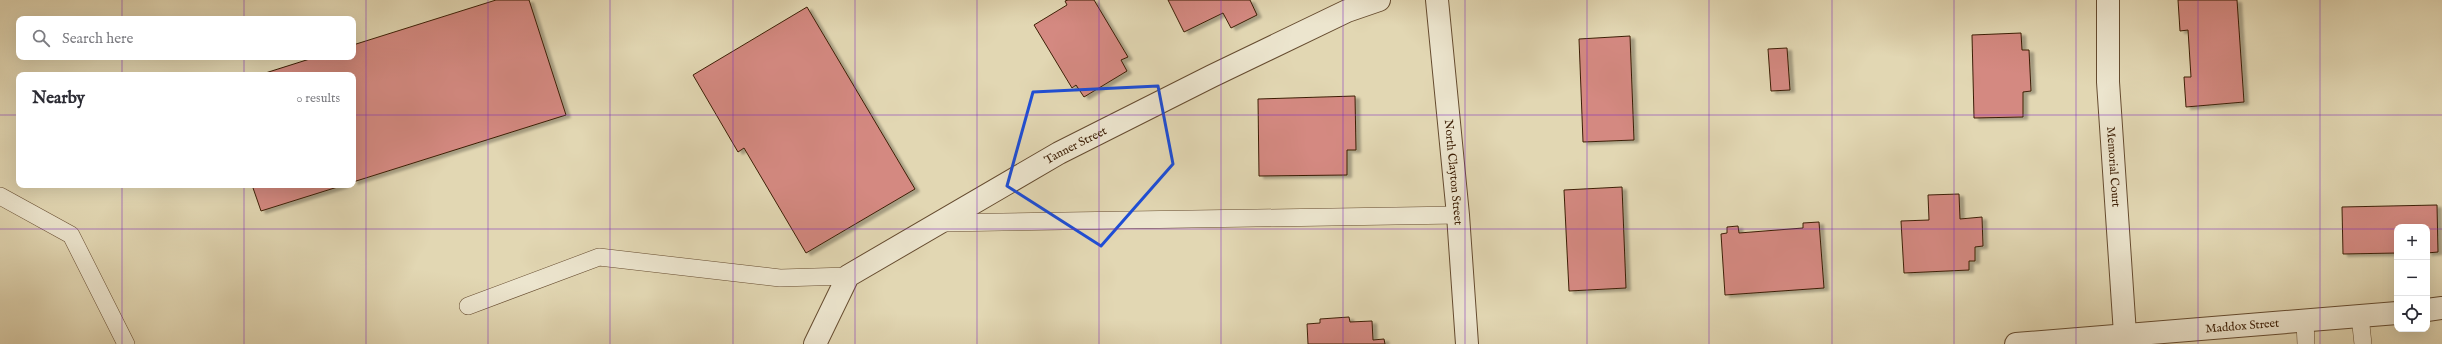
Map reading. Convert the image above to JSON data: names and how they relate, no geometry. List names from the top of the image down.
{
  "streets": {
    "street": [
      "Tanner Street",
      "Memorial Court",
      "North Clayton Street",
      "Maddox Street"
    ]
  },
  "crossings": [
    ["Memorial Court", "Maddox Street"]
  ],
  "page": {
    "search": "Search here",
    "heading": ["Nearby", "0 results"],
    "map_buttons": ["+", "−"]
  }
}
